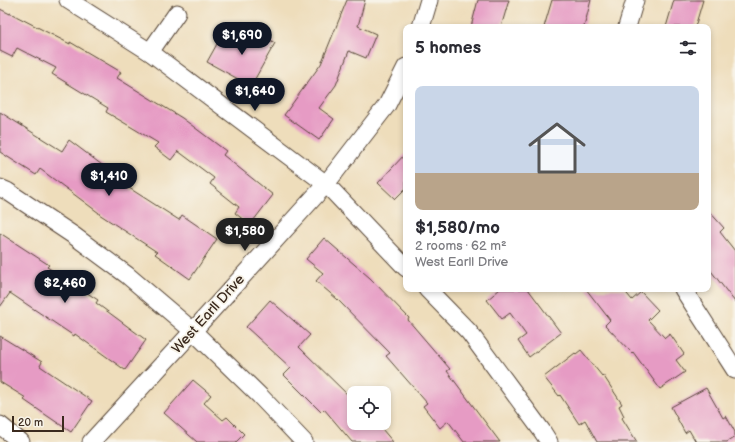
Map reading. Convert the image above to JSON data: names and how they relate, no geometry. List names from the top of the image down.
{
  "streets": {
    "street": ["West Earll Drive"]
  },
  "scale_bar": "20 m",
  "page": {
    "price": [
      "$1,690",
      "$1,640",
      "$1,410",
      "$1,580",
      "$2,460"
    ],
    "heading": "5 homes",
    "list": [
      {
        "name": "$1,580/mo",
        "note": "2 rooms · 62 m² · West Earll Drive"
      }
    ],
    "scale": "20 m"
  }
}
